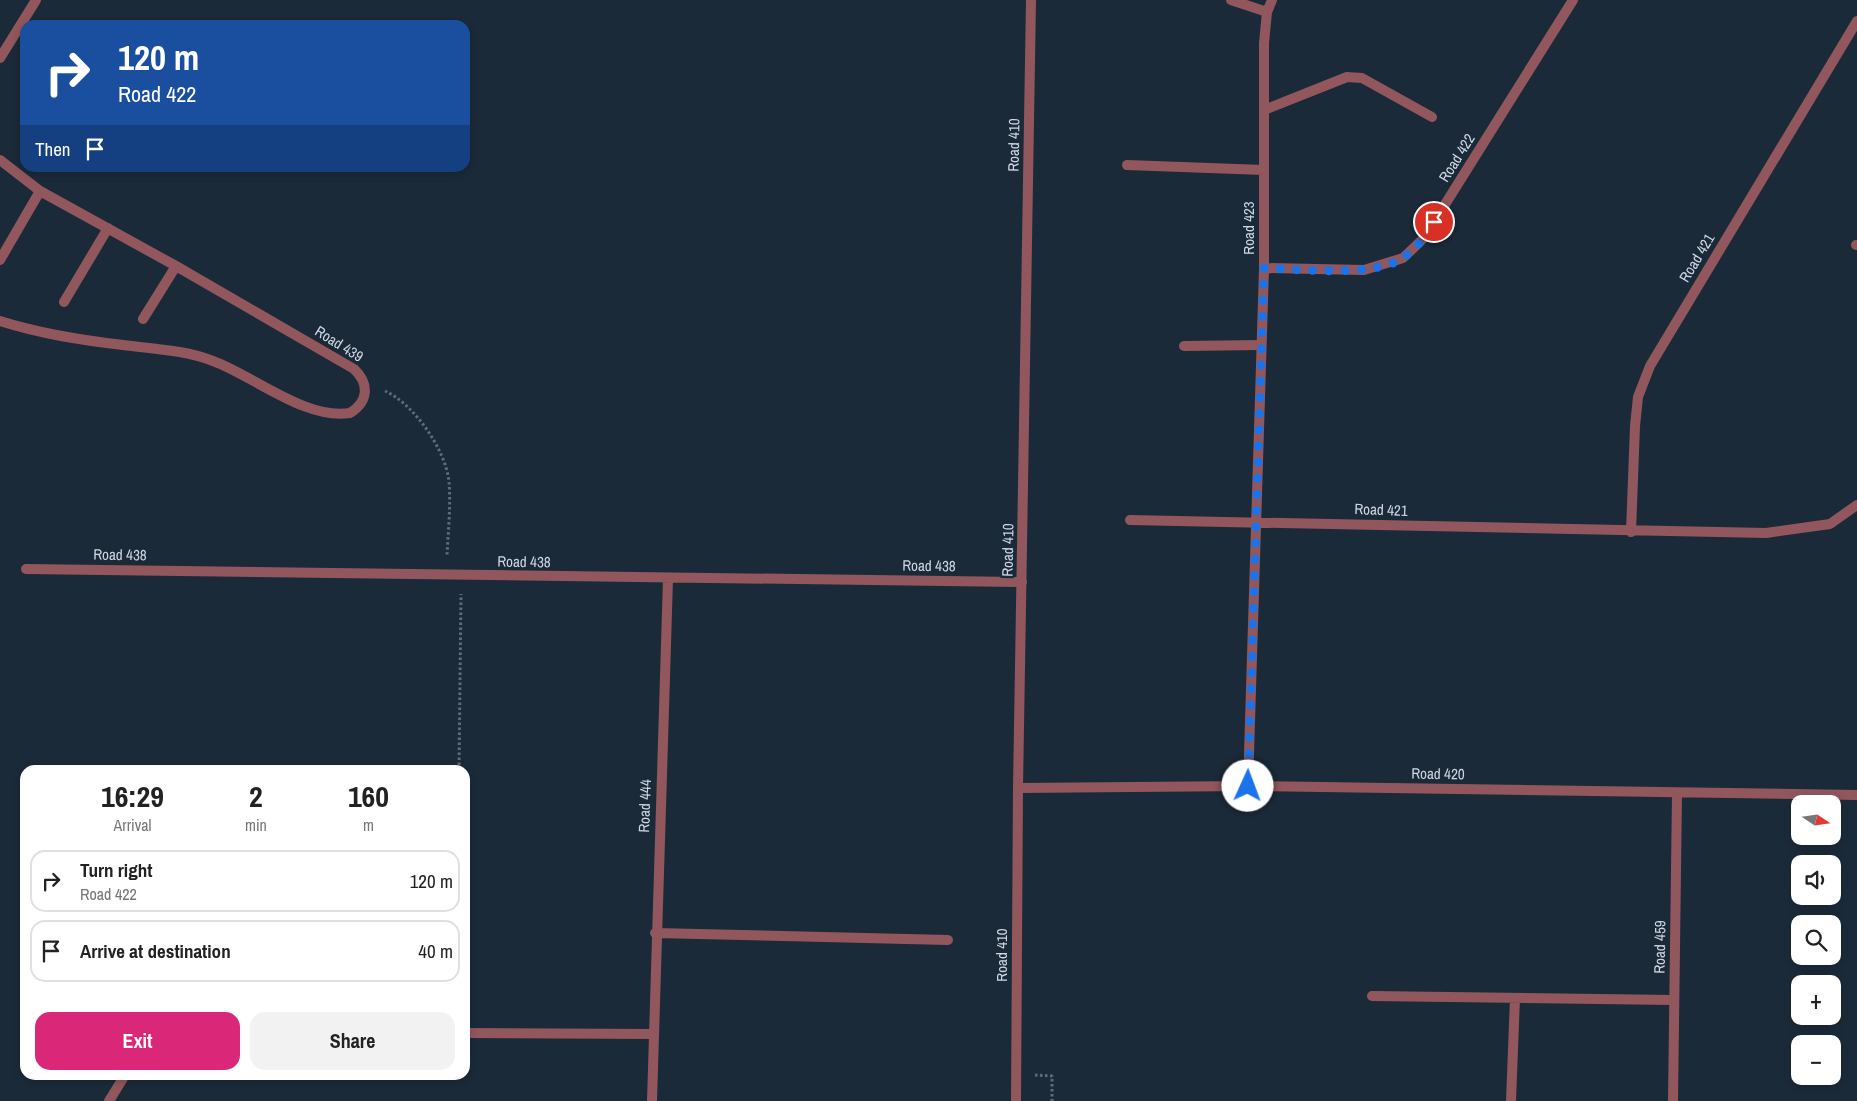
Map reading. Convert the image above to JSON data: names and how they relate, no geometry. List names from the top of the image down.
{
  "streets": {
    "street": [
      "Road 410",
      "Road 422",
      "Road 423",
      "Road 421",
      "Road 439",
      "Road 438",
      "Road 420",
      "Road 444",
      "Road 459"
    ]
  },
  "crossings": [
    ["Road 410", "Road 438"],
    ["Road 410", "Road 420"],
    ["Road 422", "Road 423"],
    ["Road 423", "Road 421"],
    ["Road 423", "Road 420"],
    ["Road 438", "Road 444"],
    ["Road 420", "Road 459"]
  ],
  "north": "right",
  "page": {
    "turn": ["120 m", "Road 422"],
    "then": "Then",
    "eta": [
      "16:29",
      "Arrival",
      "2",
      "min",
      "160",
      "m"
    ],
    "map_buttons": ["+", "−"],
    "list": [
      {
        "name": "Turn right",
        "note": "Road 422",
        "value": "120 m"
      },
      {
        "name": "Arrive at destination",
        "value": "40 m"
      }
    ],
    "buttons": ["Exit", "Share"]
  }
}
